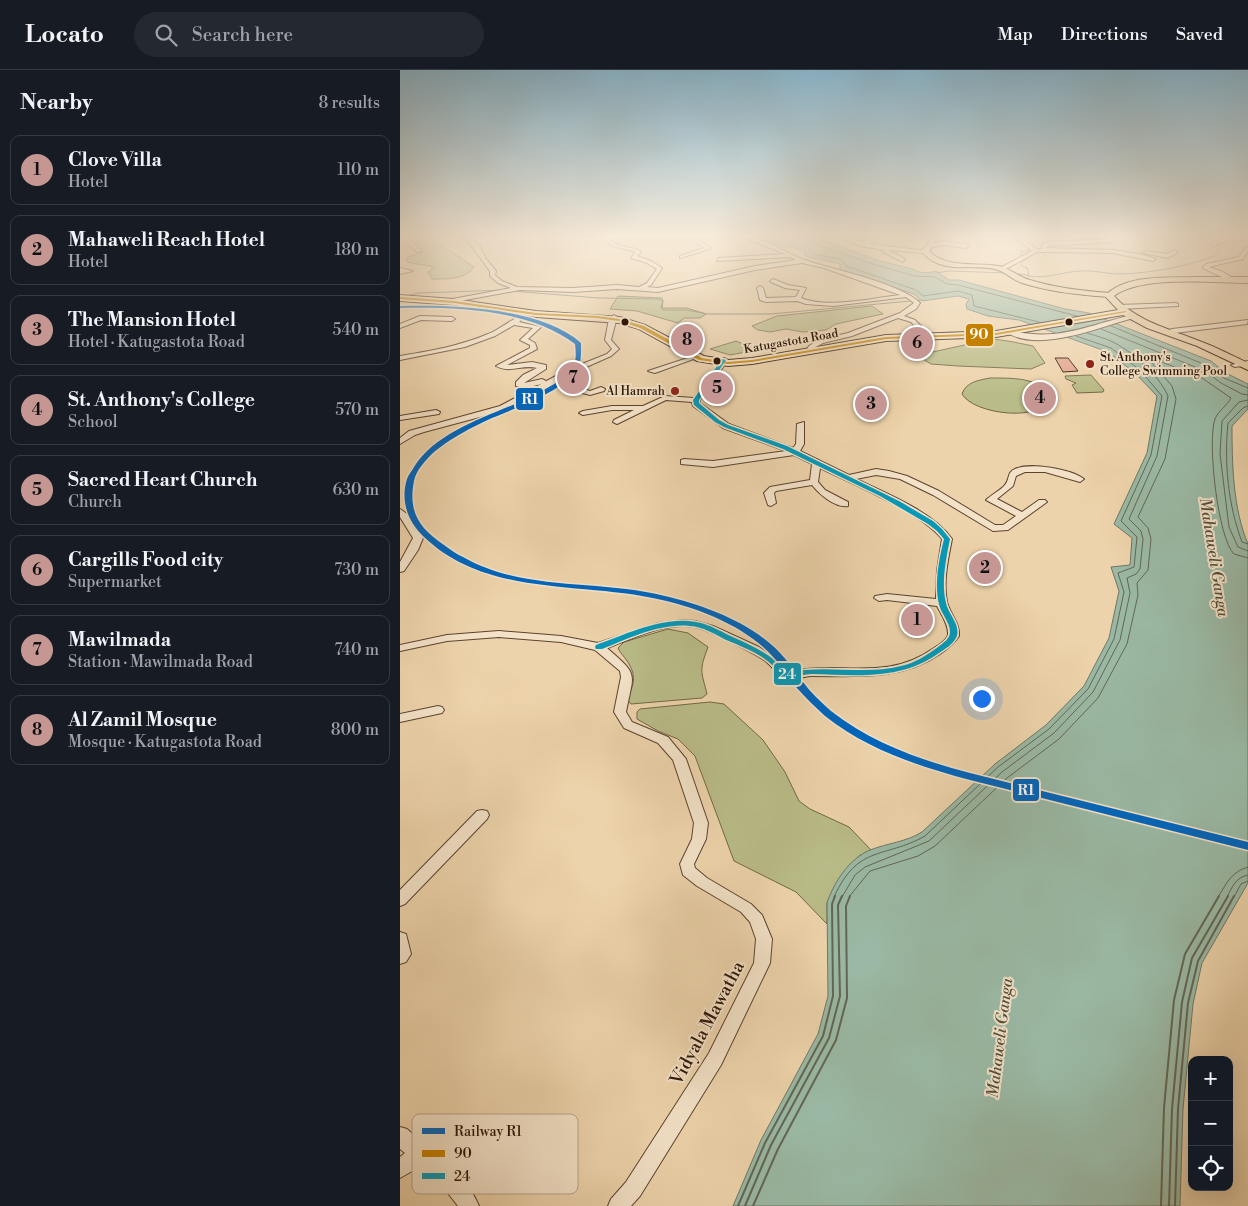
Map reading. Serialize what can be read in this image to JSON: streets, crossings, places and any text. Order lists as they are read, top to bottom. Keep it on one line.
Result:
{"streets":{"highway":["Katugastota Road"],"street":["Vidyala Mawatha"]},"water":["Mahaweli Ganga"],"places":["St. Anthony's College Swimming Pool","Al Hamrah"],"lines":["transit line 90","rail line R1","transit line 24"],"legend":["Railway R1","90","24"],"page":{"header":"Locato","search":"Search here","nav":["Map","Directions","Saved"],"heading":["Nearby","8 results"],"list":[{"mark":"1","name":"Clove Villa","note":"Hotel","value":"110 m"},{"mark":"2","name":"Mahaweli Reach Hotel","note":"Hotel","value":"180 m"},{"mark":"3","name":"The Mansion Hotel","note":"Hotel · Katugastota Road","value":"540 m"},{"mark":"4","name":"St. Anthony's College","note":"School","value":"570 m"},{"mark":"5","name":"Sacred Heart Church","note":"Church","value":"630 m"},{"mark":"6","name":"Cargills Food city","note":"Supermarket","value":"730 m"},{"mark":"7","name":"Mawilmada","note":"Station · Mawilmada Road","value":"740 m"},{"mark":"8","name":"Al Zamil Mosque","note":"Mosque · Katugastota Road","value":"800 m"}],"pins":["8","6","7","5","4","3","2","1"],"map_buttons":["+","−"]}}
